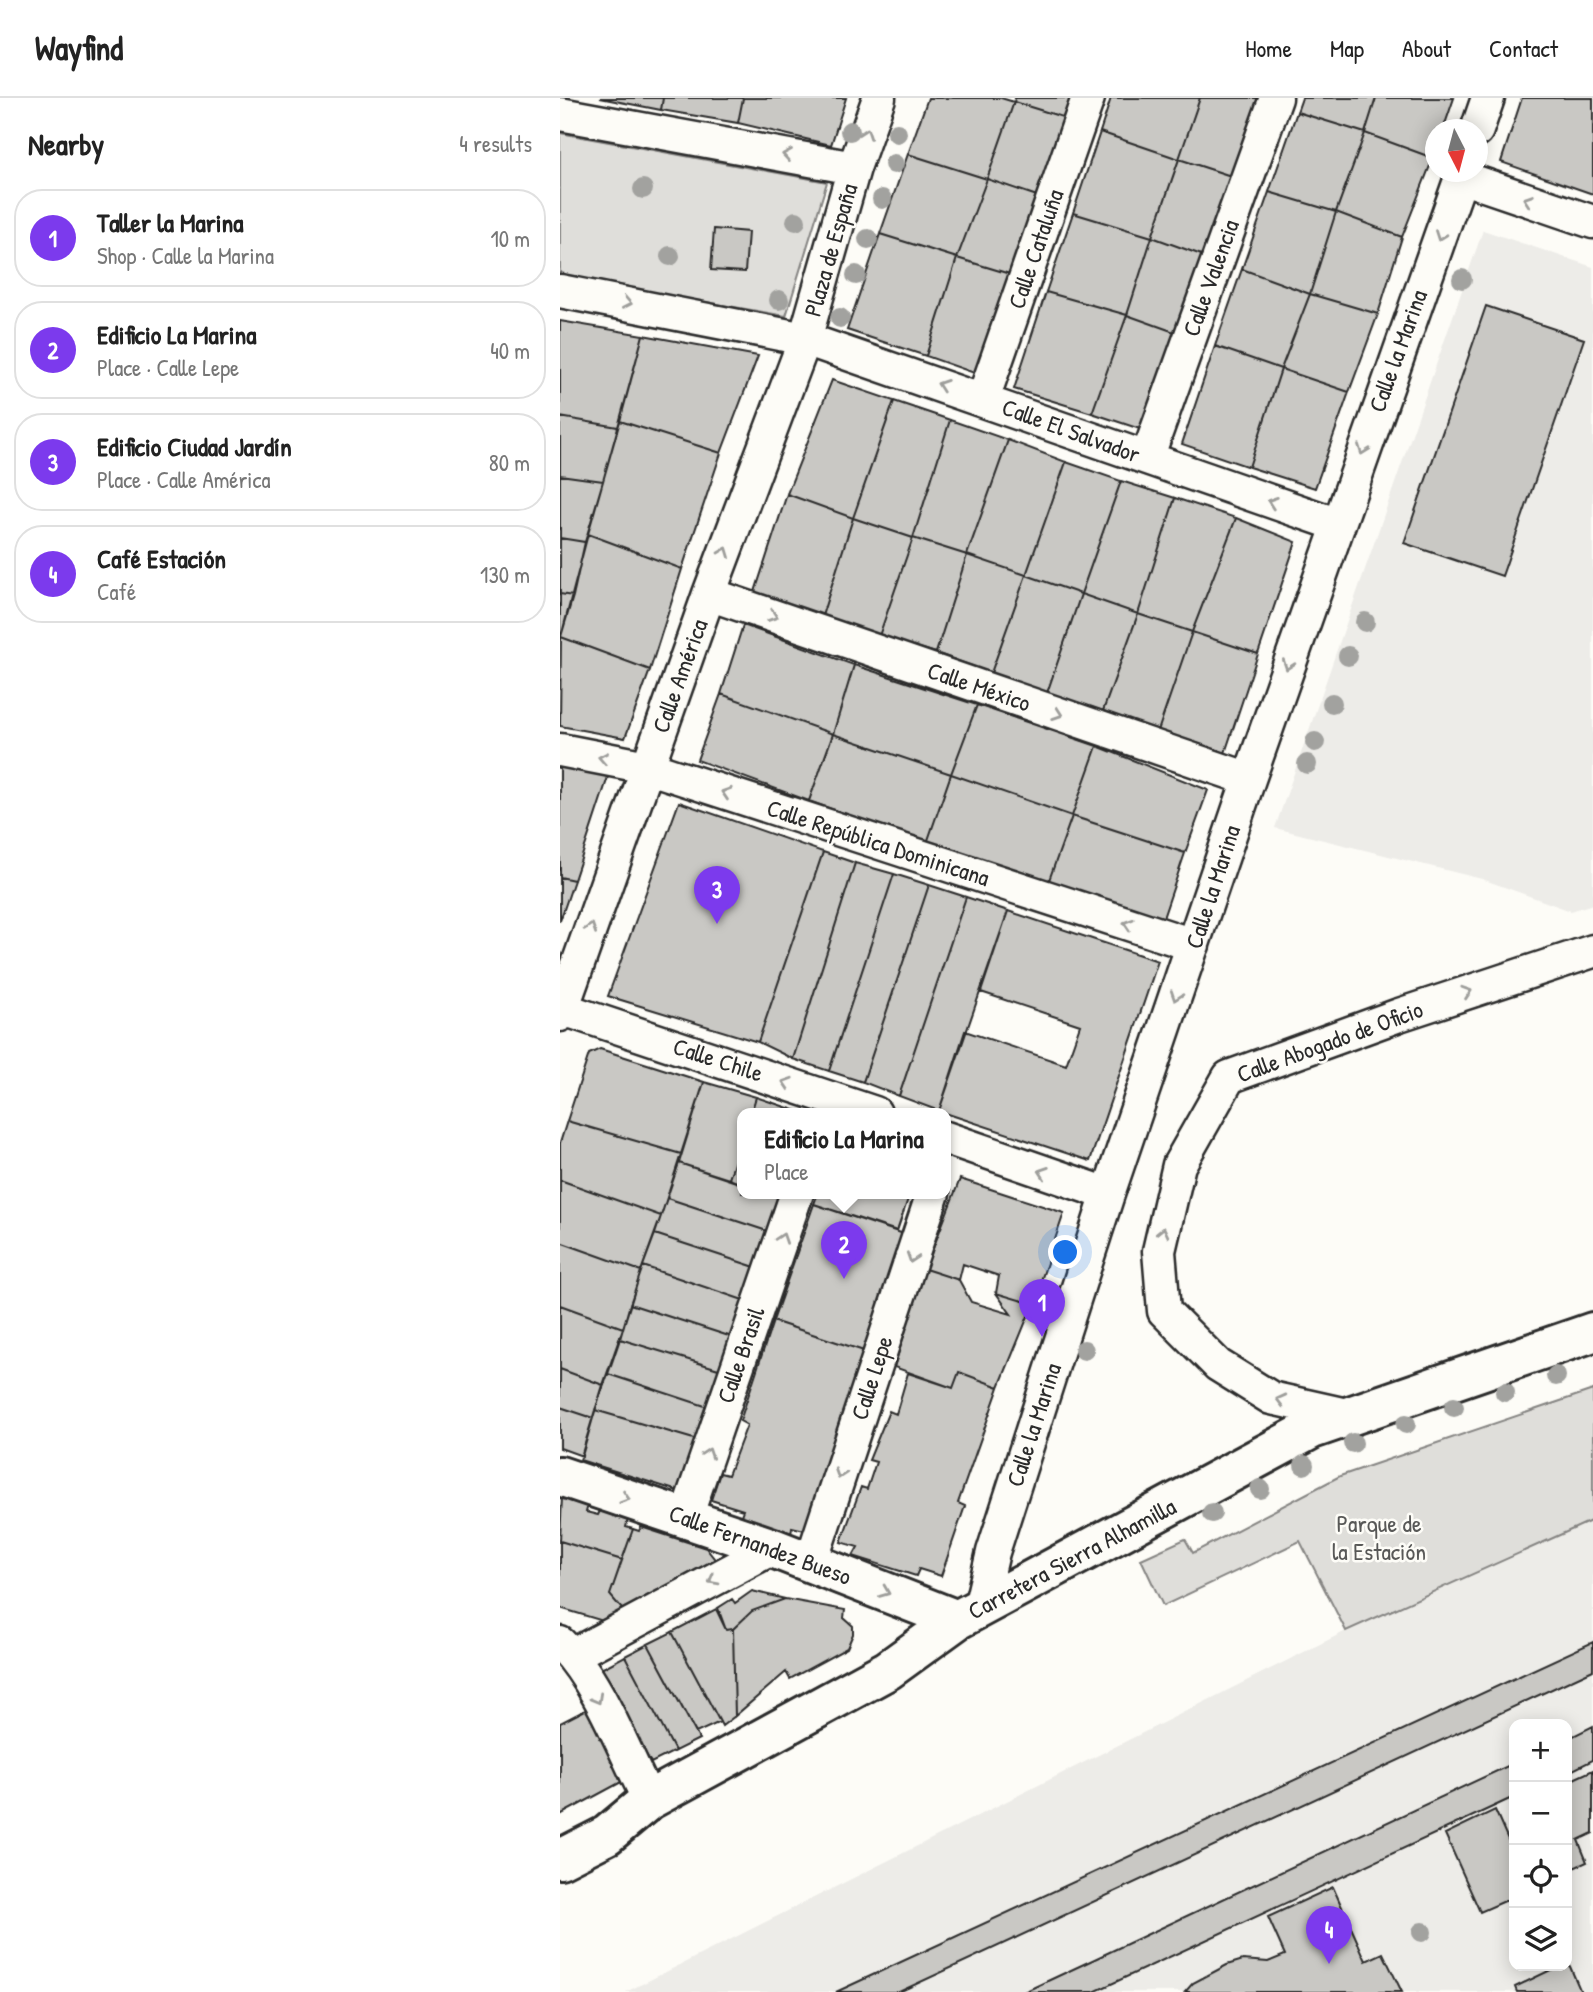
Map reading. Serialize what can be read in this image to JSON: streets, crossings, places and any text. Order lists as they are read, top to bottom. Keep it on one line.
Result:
{"streets":{"main road":["Calle Fernandez Bueso","Carretera Sierra Alhamilla"],"street":["Calle Cataluña","Plaza de España","Calle Valencia","Calle la Marina","Calle El Salvador","Calle América","Calle México","Calle República Dominicana","Calle Abogado de Oficio","Calle Chile","Calle Brasil","Calle Lepe"]},"crossings":[["Calle Cataluña","Calle El Salvador"],["Plaza de España","Calle El Salvador"],["Plaza de España","Calle América"],["Calle Valencia","Calle El Salvador"],["Calle la Marina","Calle El Salvador"],["Calle la Marina","Calle México"],["Calle la Marina","Calle República Dominicana"],["Calle la Marina","Calle Fernandez Bueso"],["Calle la Marina","Carretera Sierra Alhamilla"],["Calle El Salvador","Calle América"],["Calle América","Calle México"],["Calle América","Calle República Dominicana"],["Calle América","Calle Chile"],["Calle Abogado de Oficio","Carretera Sierra Alhamilla"],["Calle Brasil","Calle Fernandez Bueso"],["Calle Lepe","Calle Fernandez Bueso"],["Calle Fernandez Bueso","Carretera Sierra Alhamilla"]],"one_way":["Calle la Marina","Calle El Salvador","Calle América","Calle México","Calle República Dominicana","Calle Chile","Calle Brasil","Calle Lepe","Calle Fernandez Bueso"],"parks":["Parque de la Estación"],"north":"bottom","page":{"header":"Wayfind","nav":["Home","Map","About","Contact"],"heading":["Nearby","4 results"],"list":[{"mark":"1","name":"Taller la Marina","note":"Shop · Calle la Marina","value":"10 m"},{"mark":"2","name":"Edificio La Marina","note":"Place · Calle Lepe","value":"40 m"},{"mark":"3","name":"Edificio Ciudad Jardín","note":"Place · Calle América","value":"80 m"},{"mark":"4","name":"Café Estación","note":"Café","value":"130 m"}],"pins":["3","2","1","4"],"popup":["Edificio La Marina","Place"],"map_buttons":["+","−"]}}
